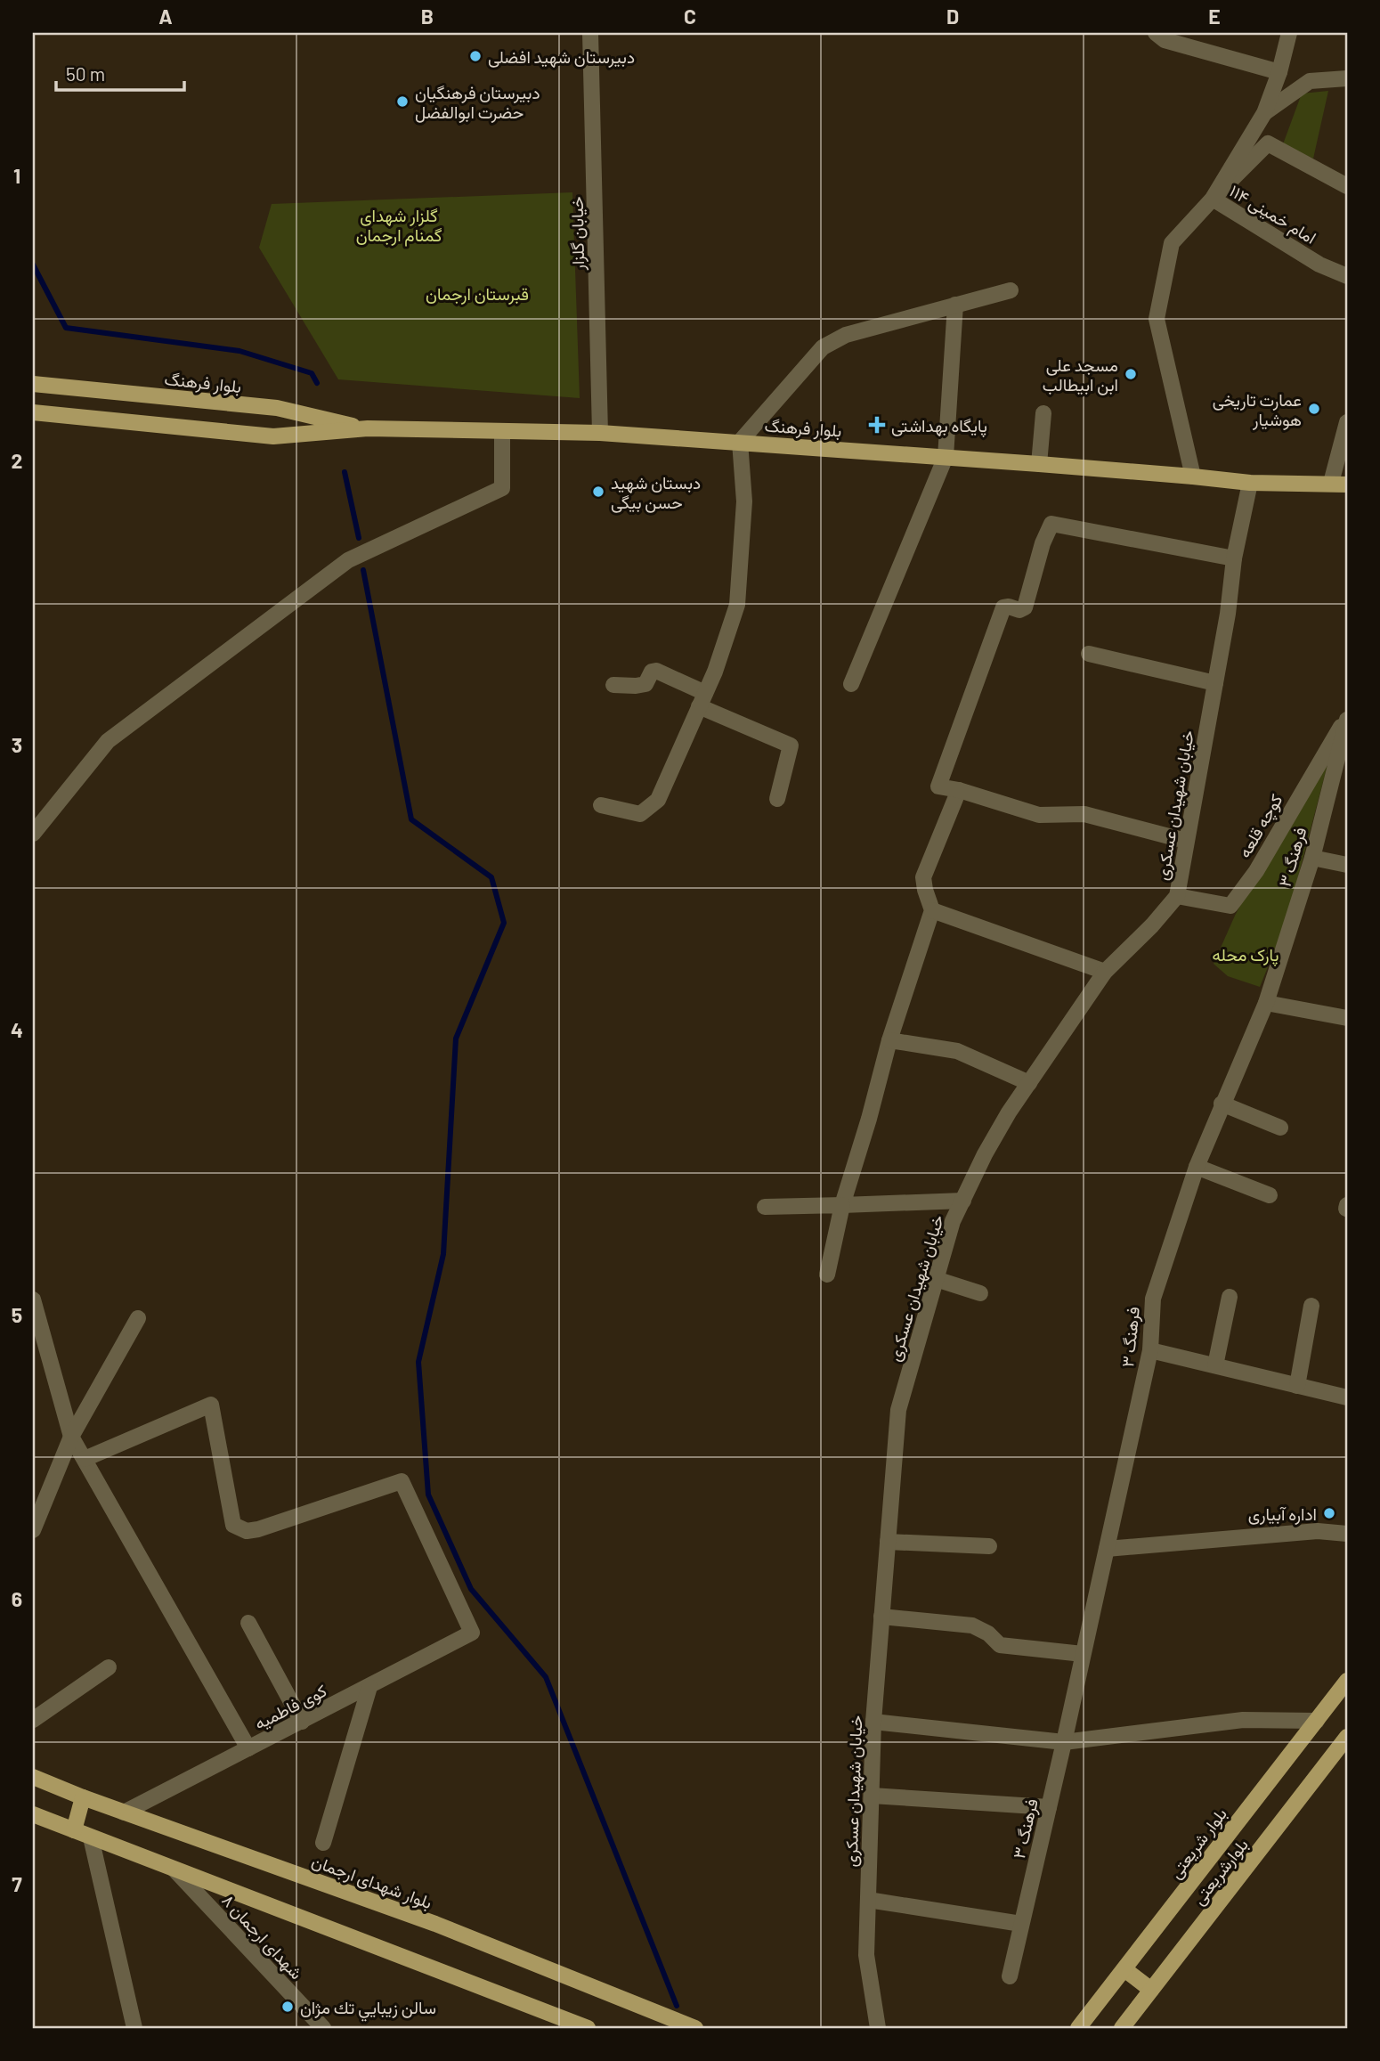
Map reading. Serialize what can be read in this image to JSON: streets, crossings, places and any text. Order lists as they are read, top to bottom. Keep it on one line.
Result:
{"streets":{"main road":["بلوار فرهنگ","بلوار شریعتی","بلوارشریعتی","بلوار شهدای ارجمان"],"street":["امام خمینی ۱۱۴","خیابان گلزار","خیابان شهیدان عسکری","کوچه قلعه","فرهنگ ۳","کوی فاطمیه","شهدای ارجمان ۸"]},"crossings":[["خیابان گلزار","بلوار فرهنگ"],["بلوار فرهنگ","خیابان شهیدان عسکری"],["خیابان شهیدان عسکری","کوچه قلعه"],["کوچه قلعه","فرهنگ ۳"],["کوی فاطمیه","بلوار شهدای ارجمان"]],"parks":["گلزار شهدای گمنام ارجمان","قبرستان ارجمان","پارک محله"],"places":{"other":["دبیرستان شهید افضلی","دبیرستان فرهنگیان حضرت ابوالفضل","مسجد علی ابن ابیطالب","عمارت تاریخی هوشیار","دبستان شهید حسن بیگی","اداره آبیاری","سالن زيبايي تك مژان"],"health":["پایگاه بهداشتی"]},"scale_bar":"50 m","grid":{"columns":["A","B","C","D","E"],"rows":["1","2","3","4","5","6","7"]}}
